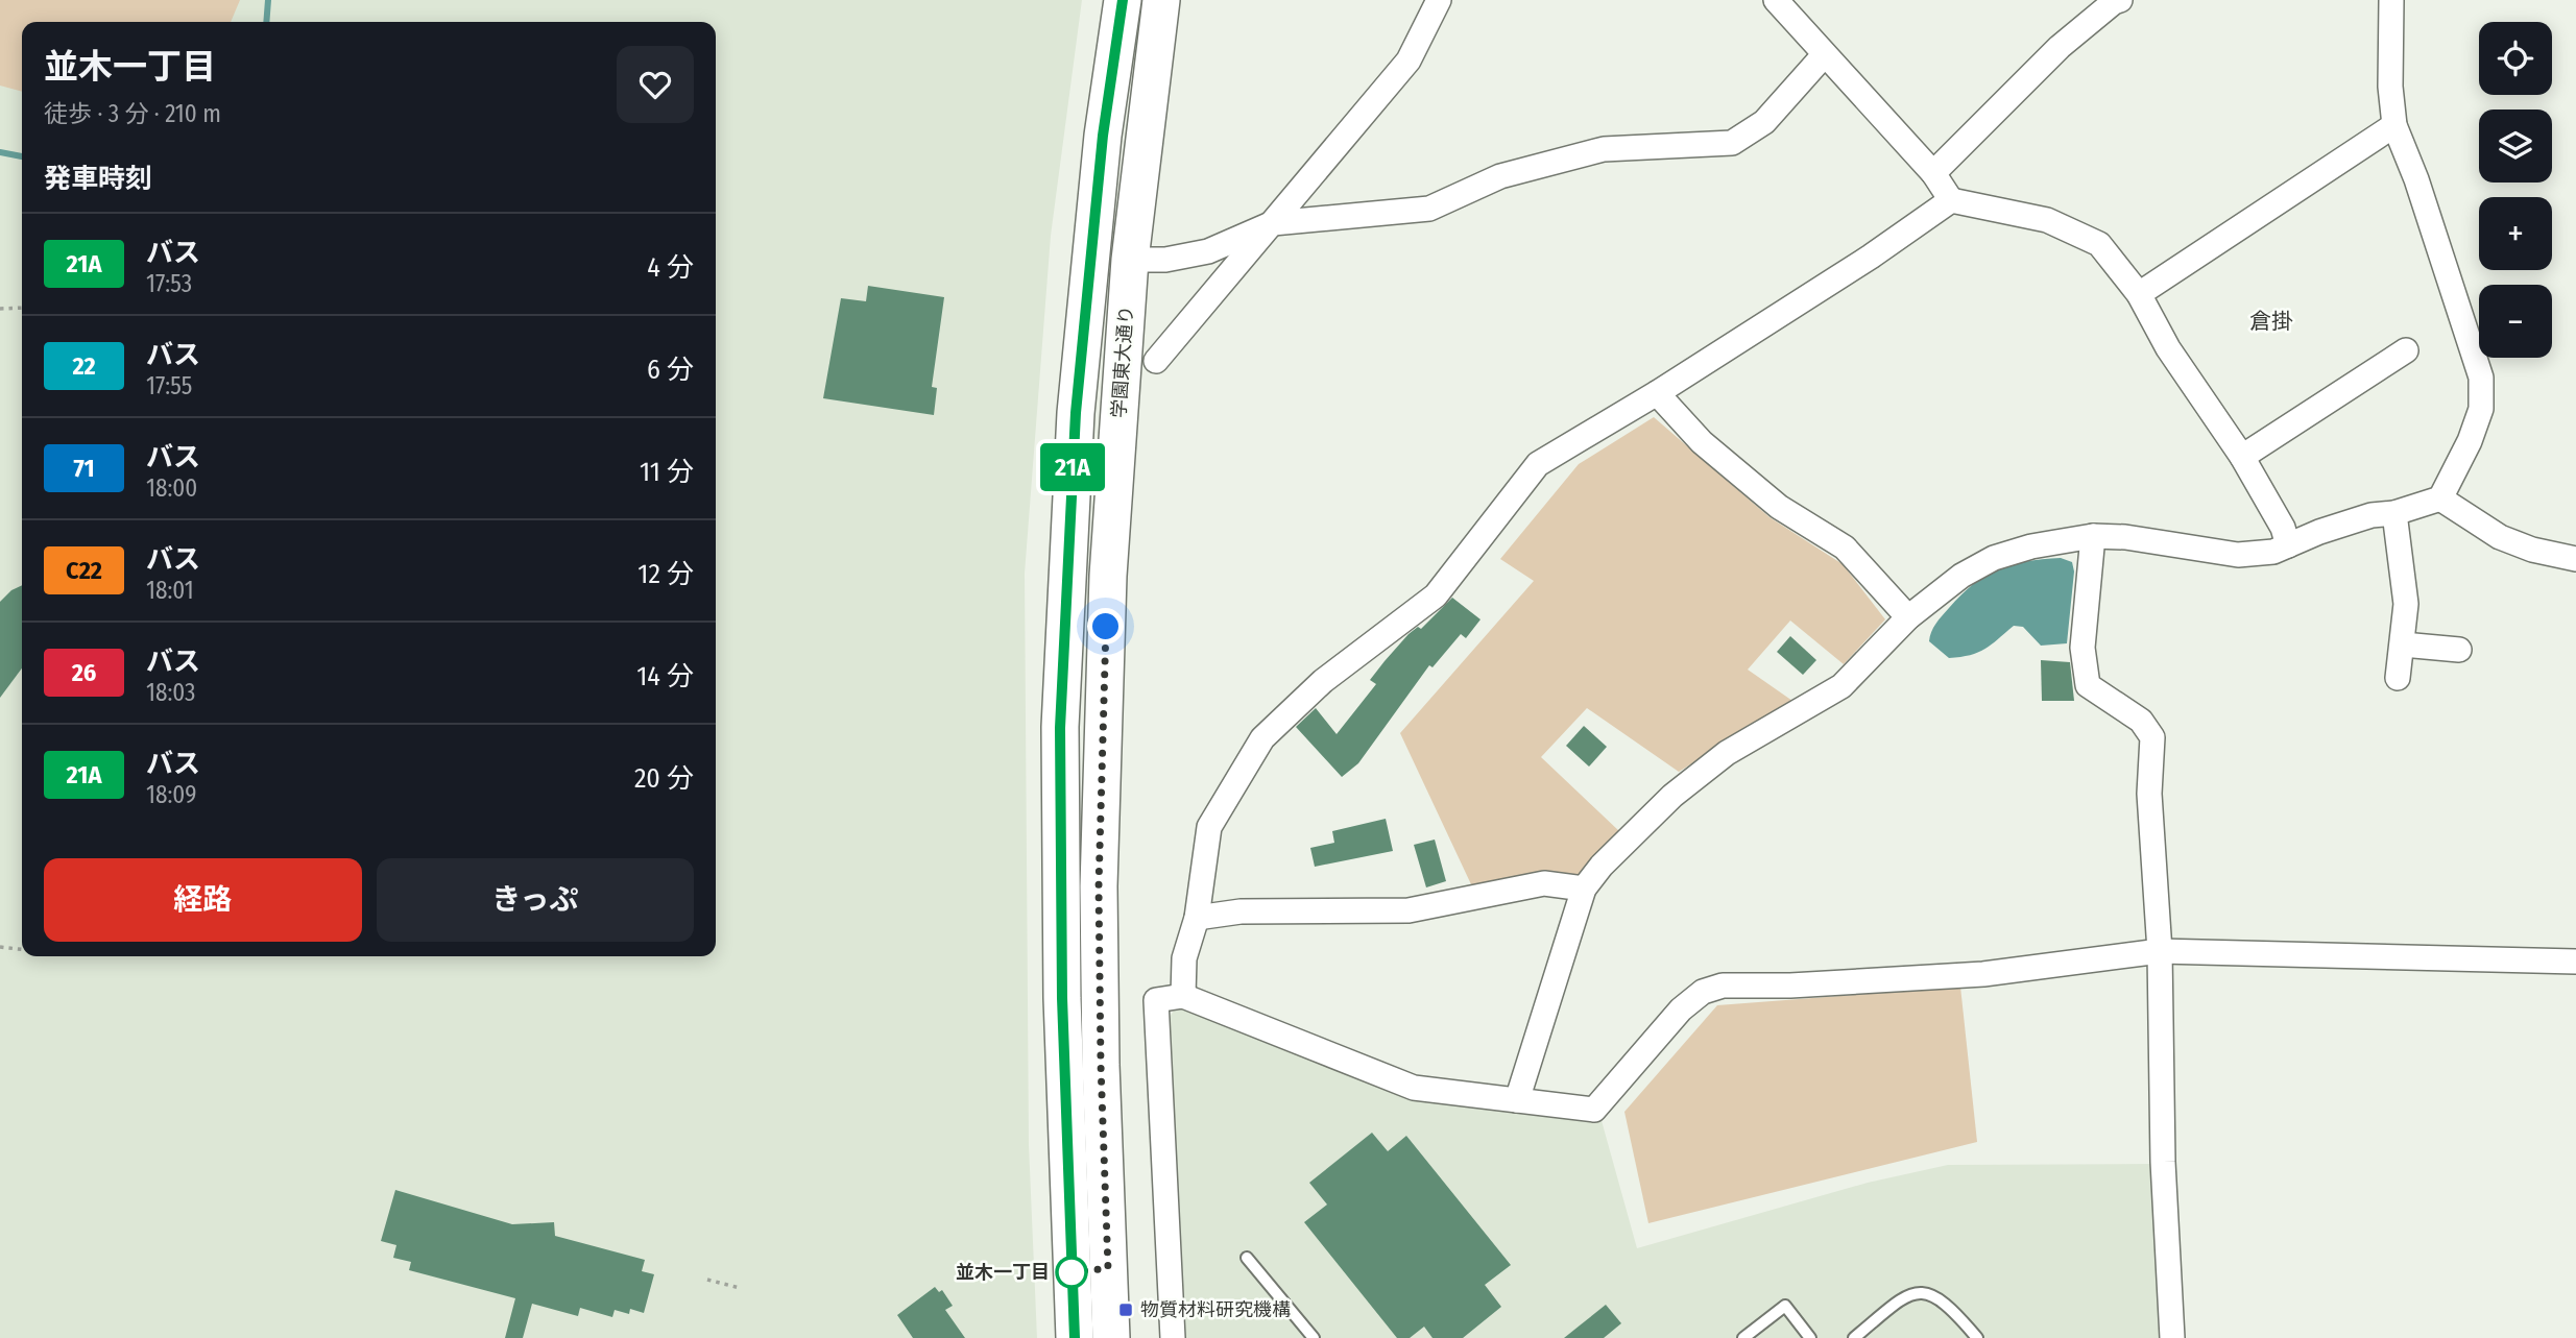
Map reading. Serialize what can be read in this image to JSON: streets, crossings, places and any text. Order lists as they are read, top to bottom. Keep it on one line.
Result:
{"streets":{"main road":["学園東大通り"]},"districts":["倉掛"],"places":{"other":["並木一丁目"],"transit":["物質材料研究機構"]},"lines":["bus line 21A"],"page":{"on_map":"21A","map_buttons":["+","−"],"heading":[["並木一丁目","徒歩 · 3 分 · 210 m"],"発車時刻"],"list":[{"mark":"21A","name":"バス","note":"17:53","value":"4 分"},{"mark":"22","name":"バス","note":"17:55","value":"6 分"},{"mark":"71","name":"バス","note":"18:00","value":"11 分"},{"mark":"C22","name":"バス","note":"18:01","value":"12 分"},{"mark":"26","name":"バス","note":"18:03","value":"14 分"},{"mark":"21A","name":"バス","note":"18:09","value":"20 分"}],"buttons":["経路","きっぷ"]}}
